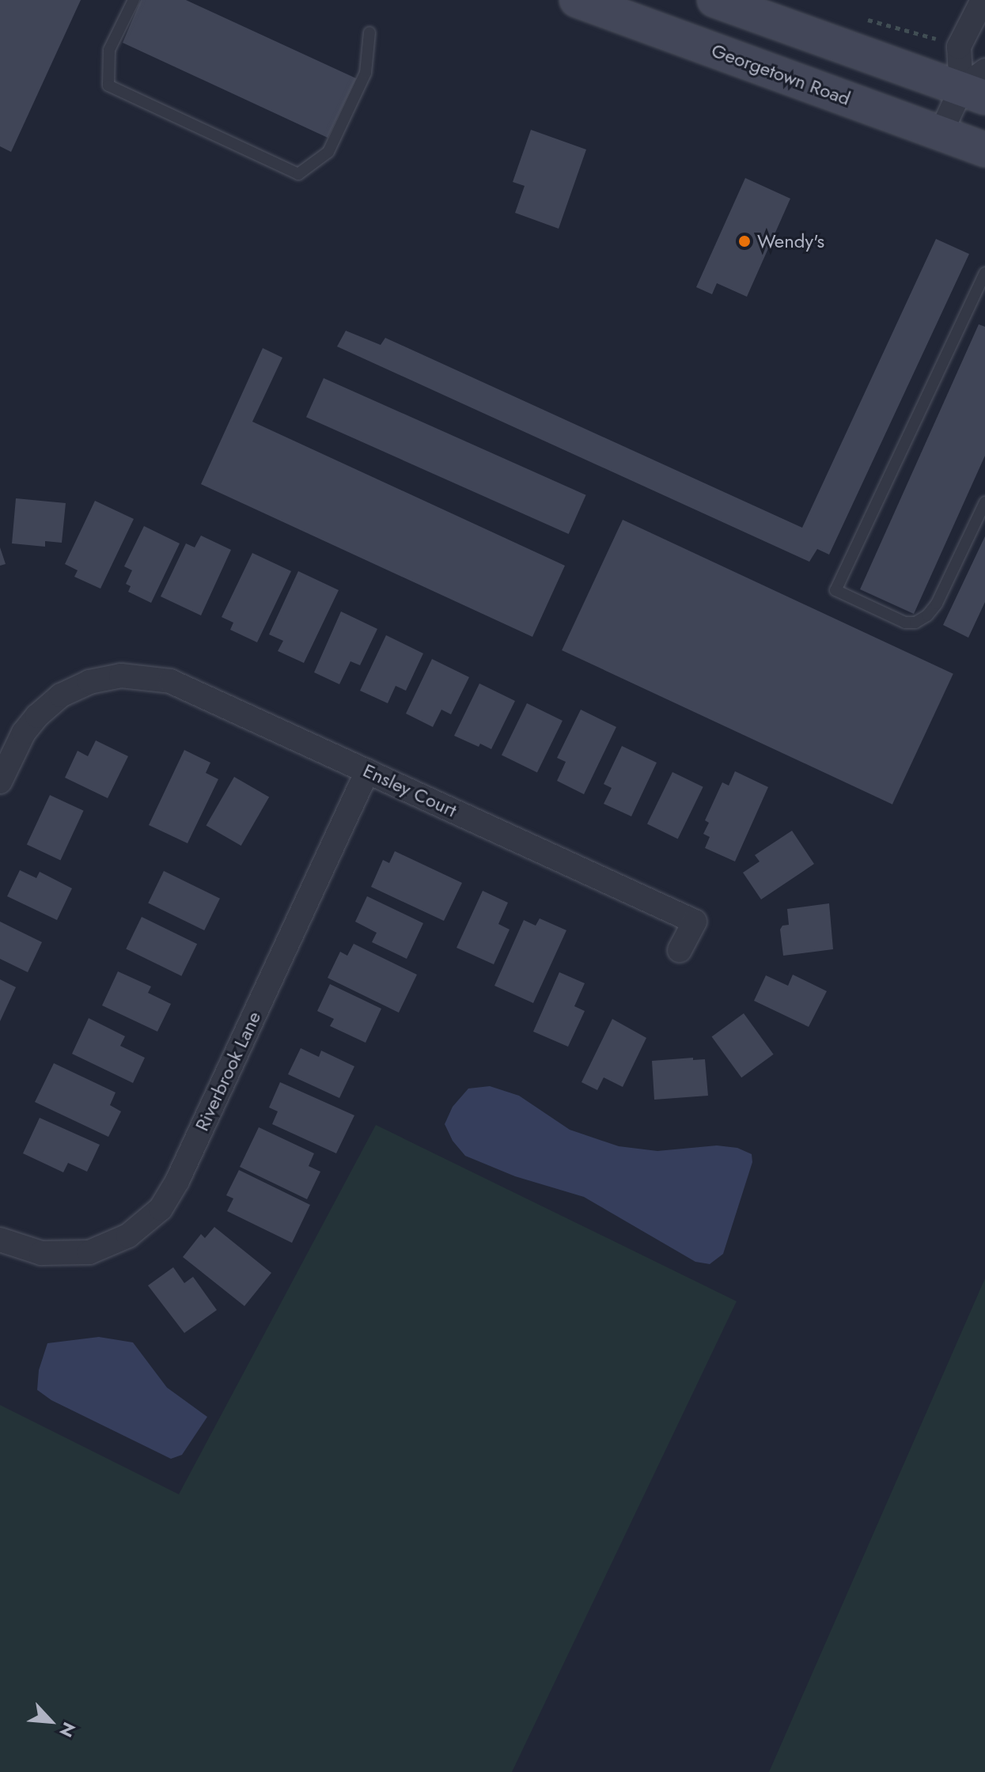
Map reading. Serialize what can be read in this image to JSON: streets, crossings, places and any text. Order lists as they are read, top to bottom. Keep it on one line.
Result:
{"streets":{"main road":["Georgetown Road"],"street":["Ensley Court","Riverbrook Lane"]},"crossings":[["Ensley Court","Riverbrook Lane"]],"places":["Wendy's"],"north":"bottom right"}
